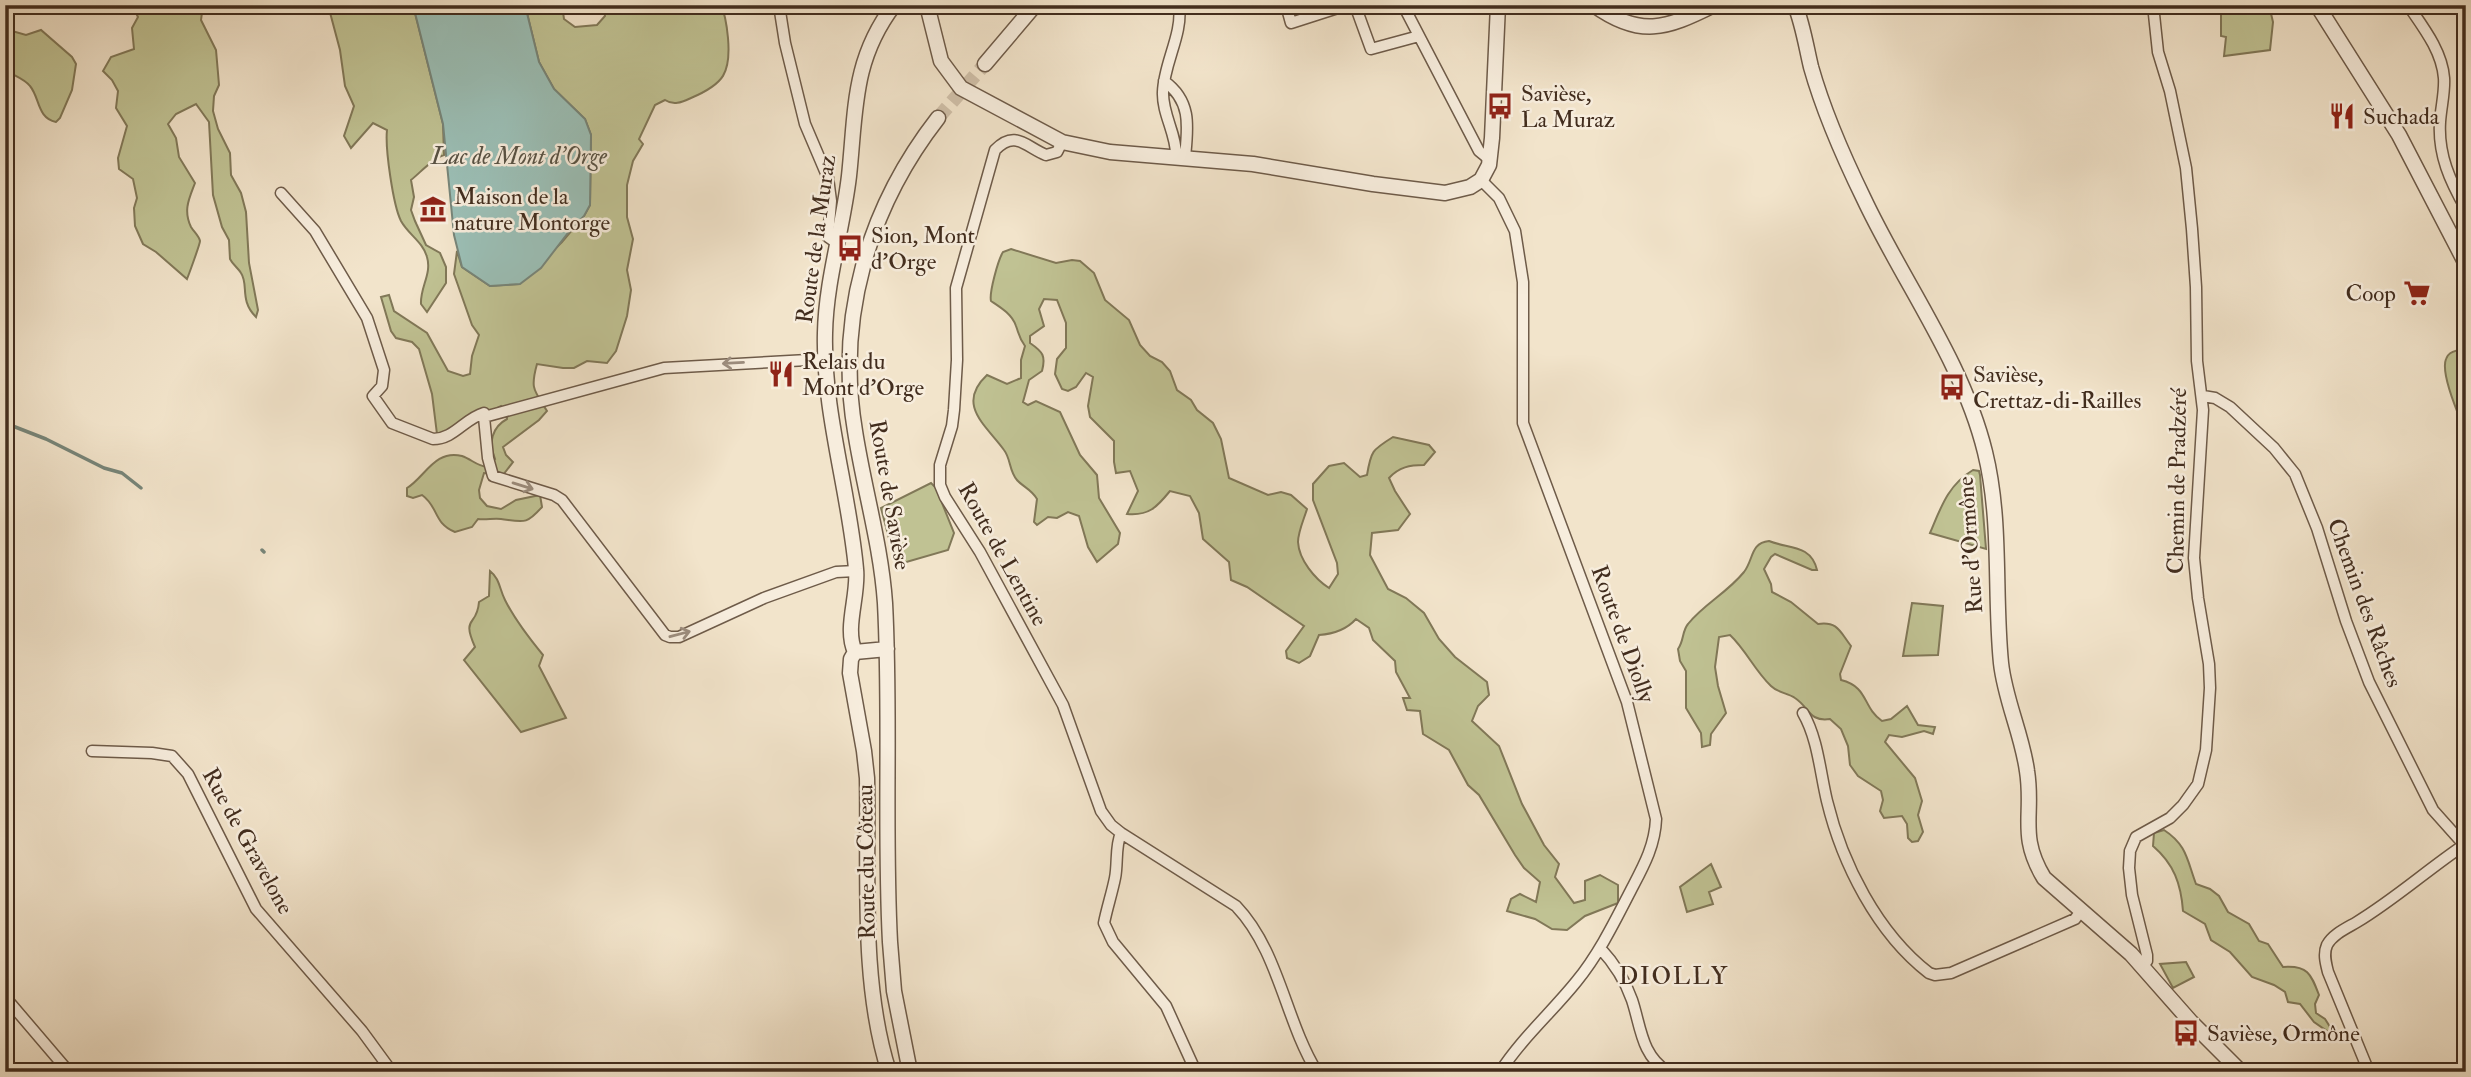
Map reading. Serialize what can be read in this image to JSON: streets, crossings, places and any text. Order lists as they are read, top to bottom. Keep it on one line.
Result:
{"streets":{"street":["Route de la Muraz","Chemin de Pradzéré","Route de Savièse","Rue d'Ormône","Route de Lentine","Chemin des Râches","Route de Diolly","Rue de Gravelone","Route du Côteau"]},"crossings":[["Chemin de Pradzéré","Rue d'Ormône"],["Chemin de Pradzéré","Chemin des Râches"],["Route de Savièse","Route du Côteau"]],"districts":["DIOLLY"],"water":["Lac de Mont d'Orge"],"places":{"bus stop":["Savièse, La Muraz","Sion, Mont d'Orge","Savièse, Crettaz-di-Railles","Savièse, Ormône"],"restaurant":["Suchada","Relais du Mont d'Orge"],"museum":["Maison de la nature Montorge"],"supermarket":["Coop"]}}
